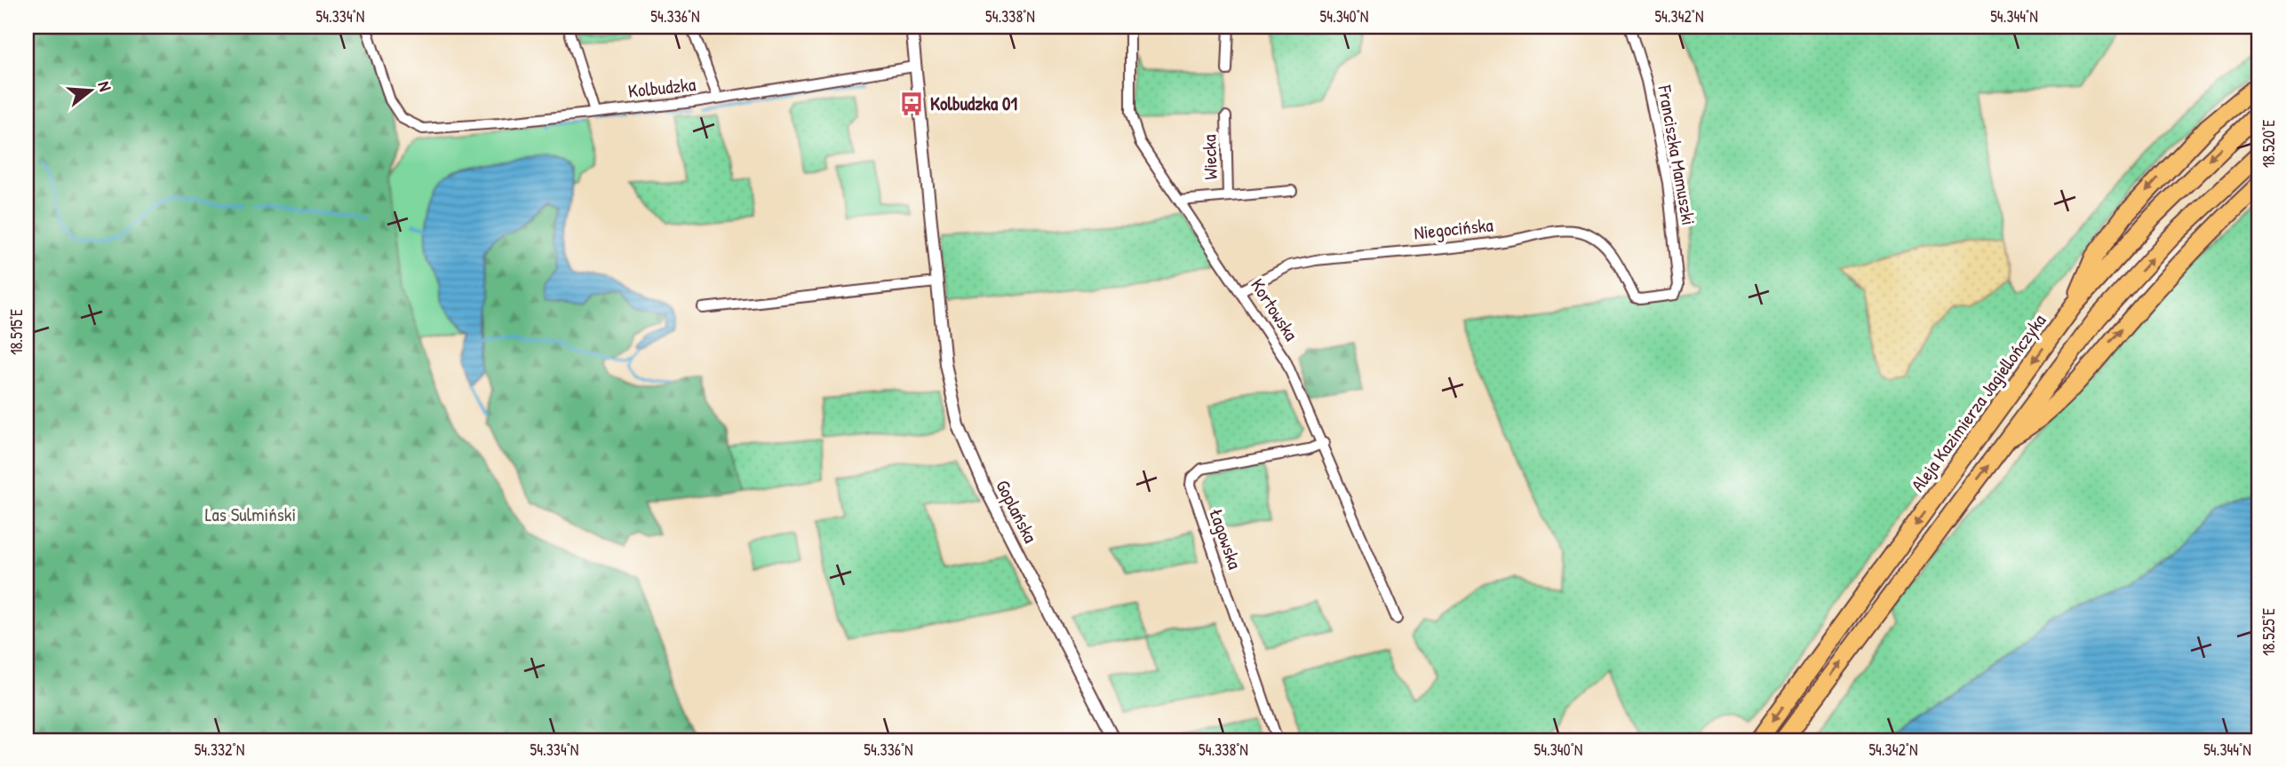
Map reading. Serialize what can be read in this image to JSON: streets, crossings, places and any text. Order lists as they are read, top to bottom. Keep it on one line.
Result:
{"streets":{"highway":["Aleja Kazimierza Jagiellończyka"],"street":["Kolbudzka","Franciszka Mamuszki","Wiecka","Niegocińska","Kortowska","Goplańska","Łagowska"]},"crossings":[["Kolbudzka","Goplańska"],["Franciszka Mamuszki","Niegocińska"],["Wiecka","Kortowska"],["Niegocińska","Kortowska"],["Kortowska","Łagowska"]],"parks":["Las Sulmiński"],"places":{"bus stop":["Kolbudzka 01"]},"north":"right","coordinates":["54.334°N","54.336°N","54.338°N","54.340°N","54.342°N","54.344°N","18.520°E","18.515°E","18.525°E","54.332°N"]}
